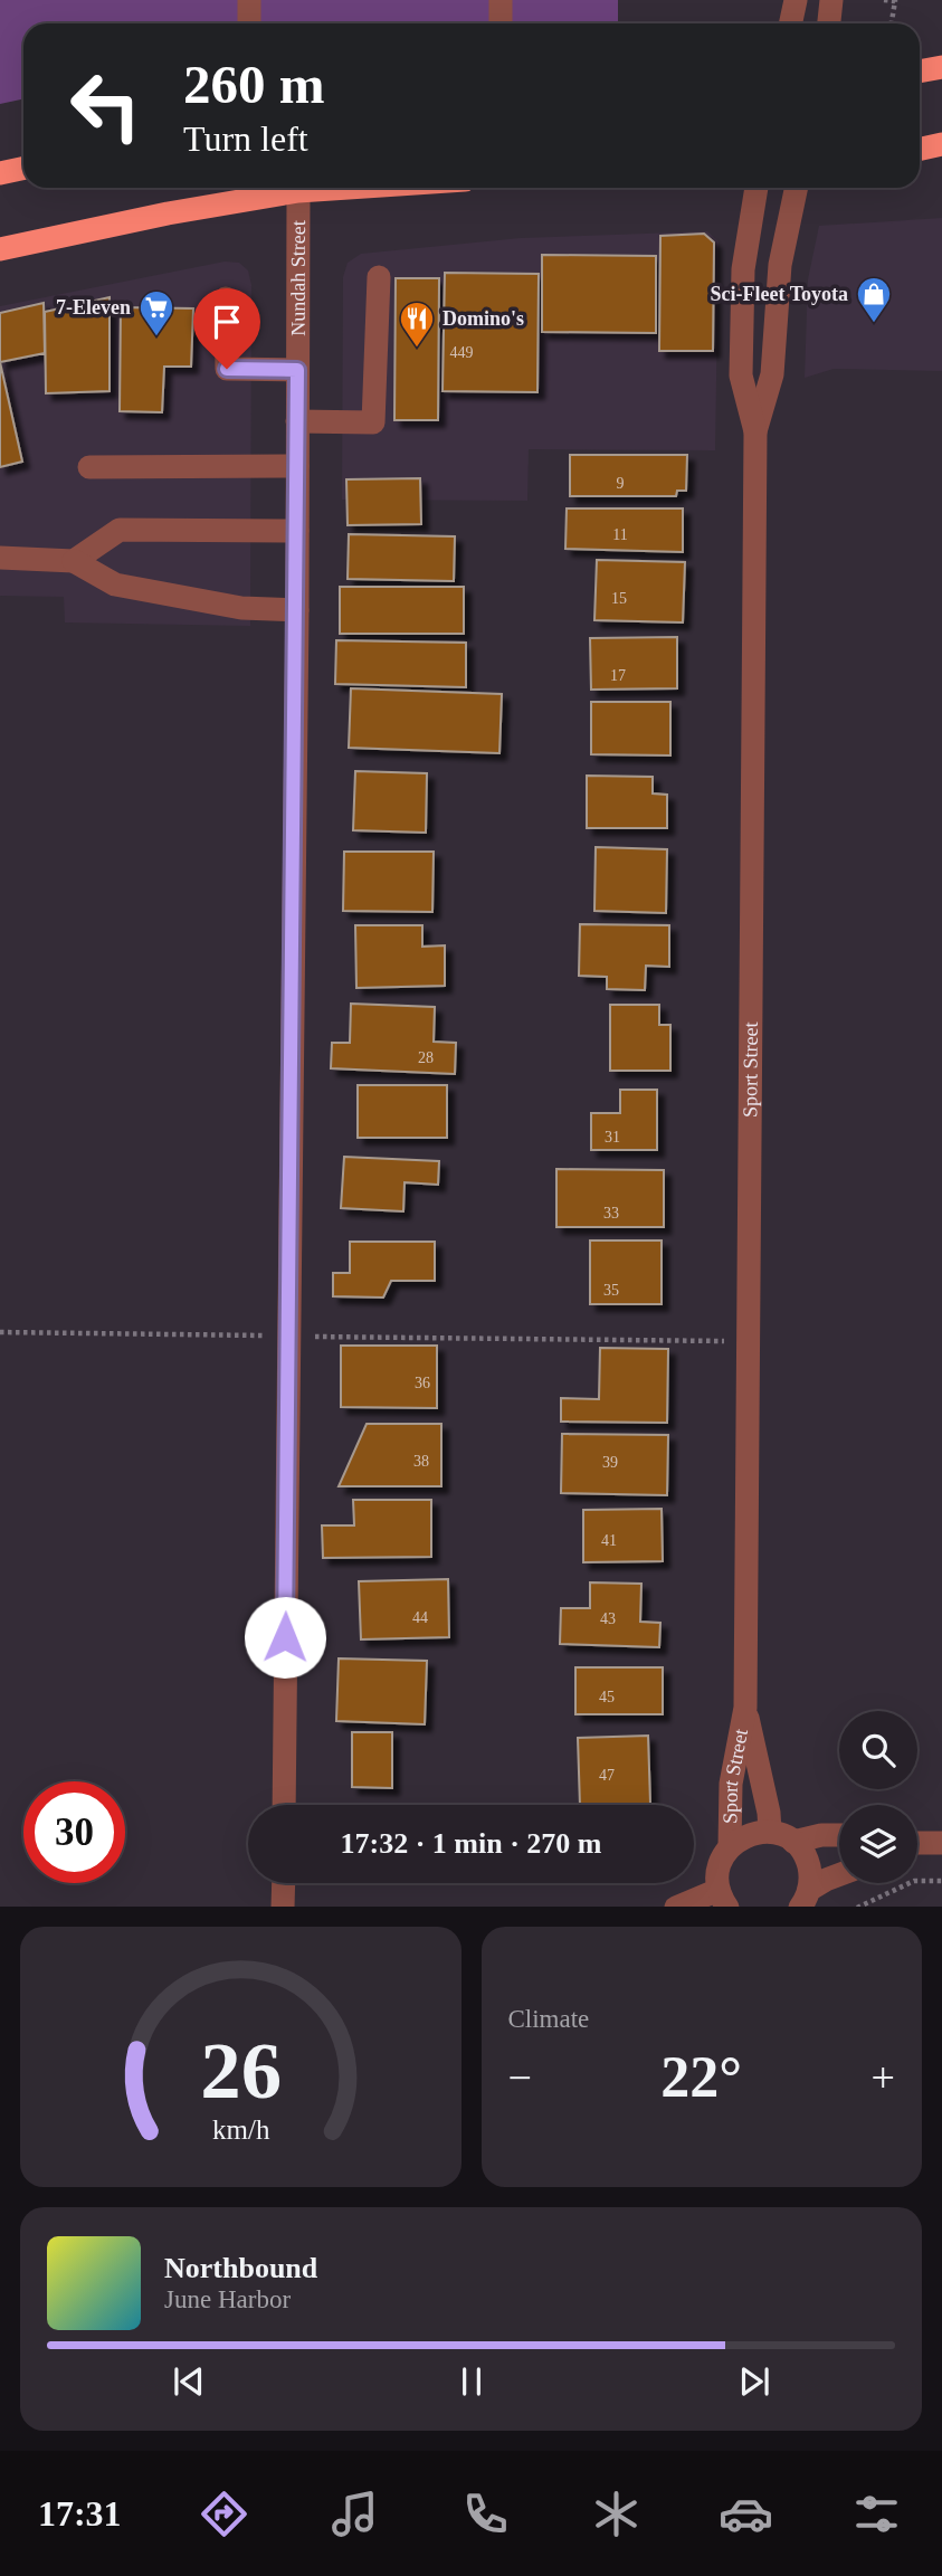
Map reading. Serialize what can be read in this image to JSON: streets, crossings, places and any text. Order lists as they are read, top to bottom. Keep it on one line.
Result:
{"streets":{"street":["Nundah Street","Sport Street"]},"places":{"shop":["Sci-Fleet Toyota"],"supermarket":["7-Eleven"],"restaurant":["Domino's"]},"house_numbers":["449","9","11","15","17","28","31","33","35","36","38","39","41","44","43","45","47"],"page":{"turn":["260 m","Turn left"],"limit":"30","trip":"17:32 · 1 min · 270 m","tile":"Climate","heat":["−","22°","+"],"song":["Northbound","June Harbor"],"tabs":"17:31","gauge":["26","km/h"]}}
